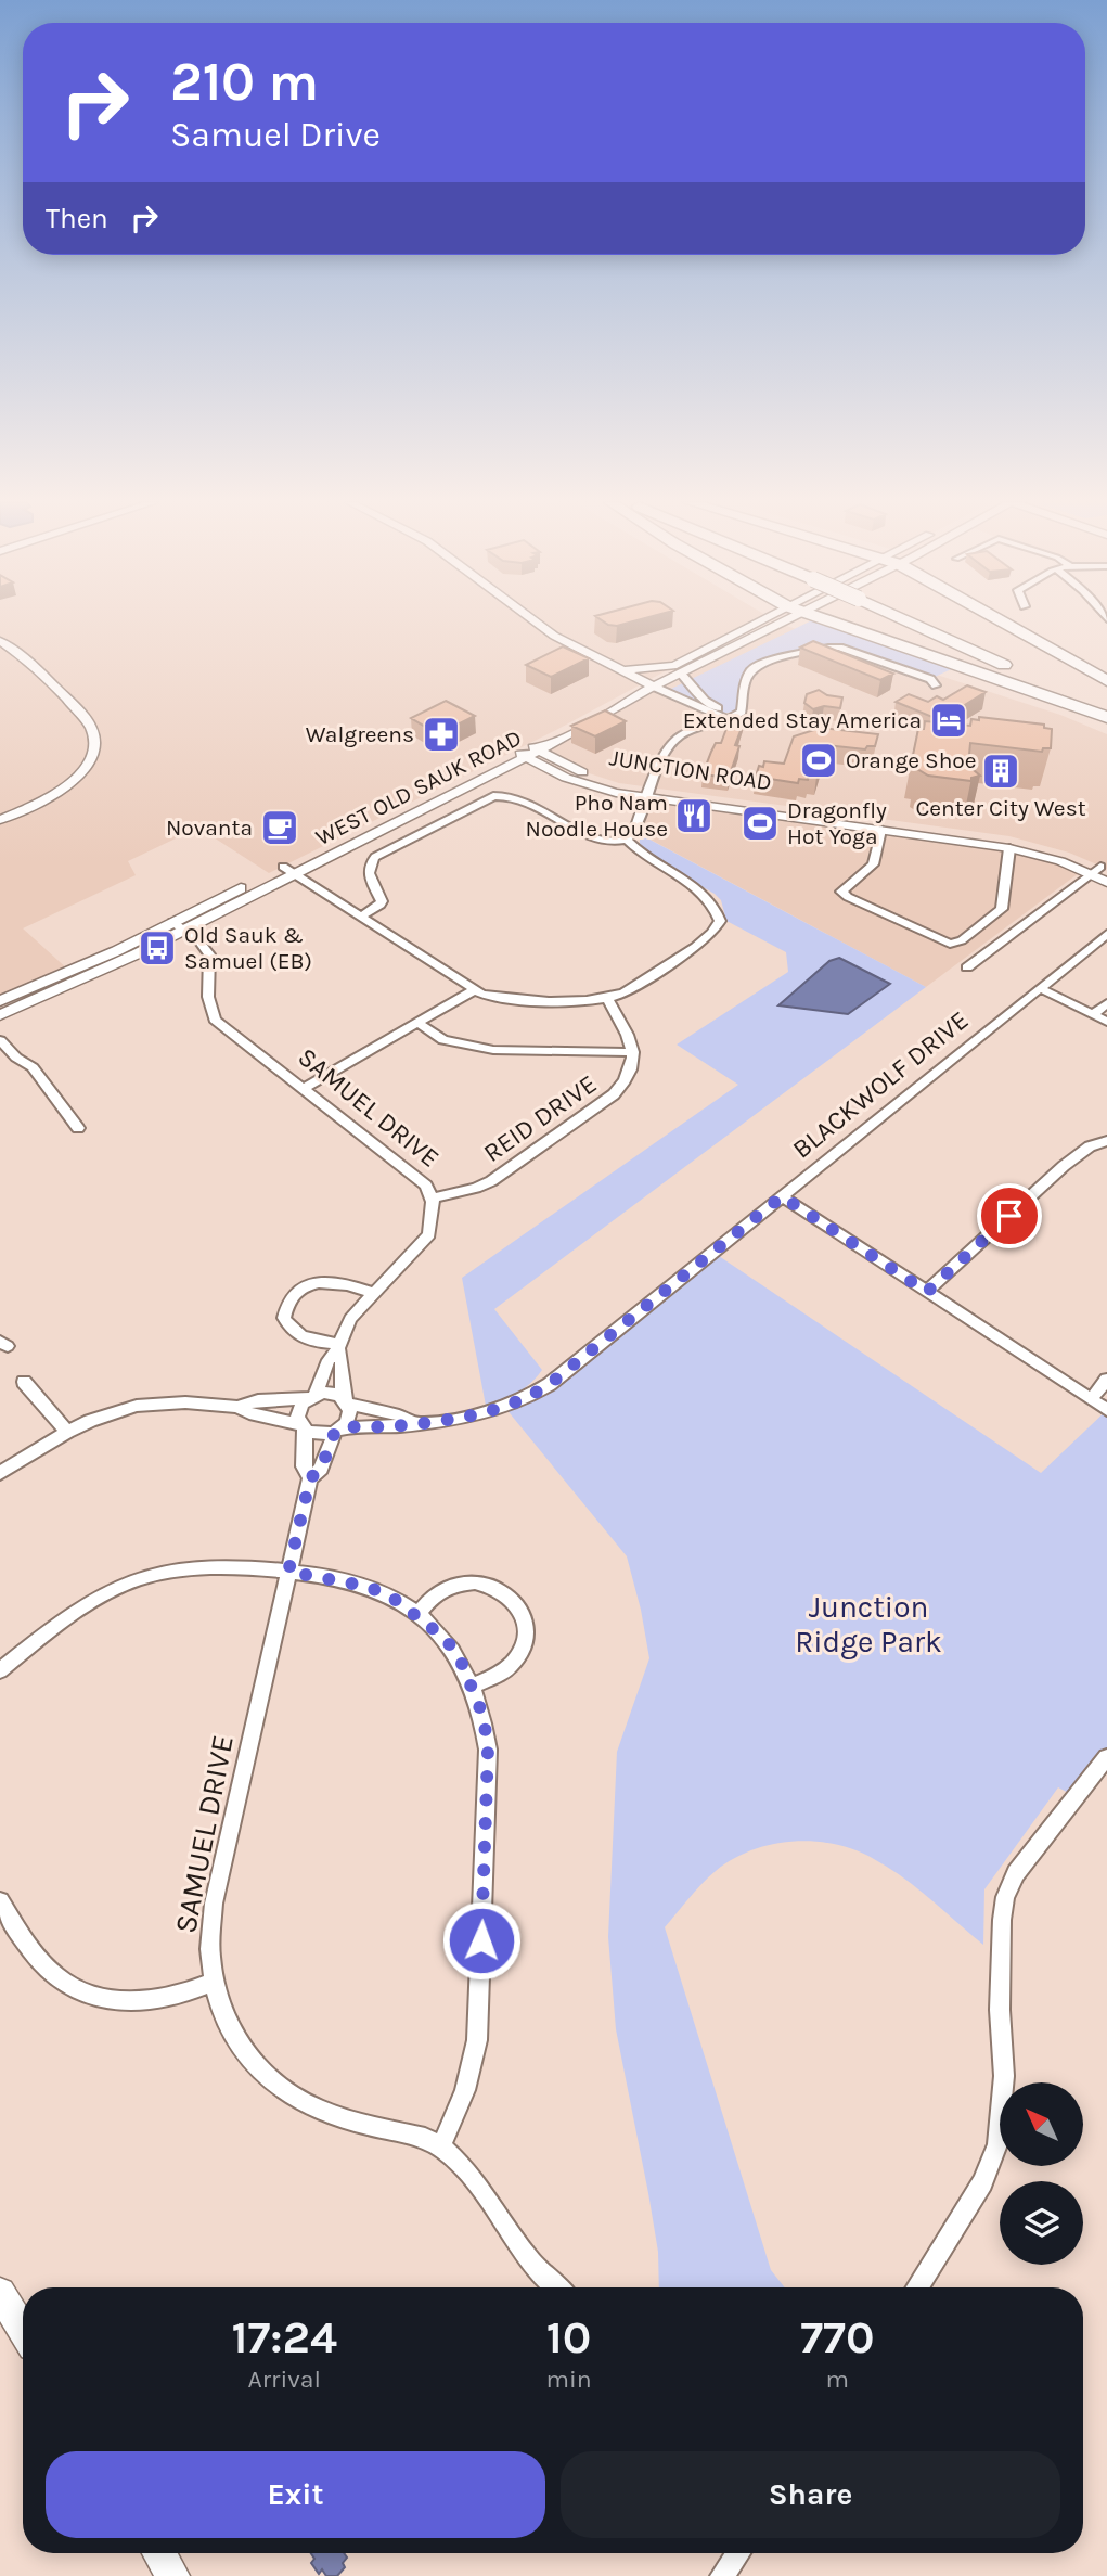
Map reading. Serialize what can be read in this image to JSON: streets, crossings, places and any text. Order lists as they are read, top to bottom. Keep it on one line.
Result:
{"streets":{"street":["JUNCTION ROAD","WEST OLD SAUK ROAD","BLACKWOLF DRIVE","SAMUEL DRIVE","REID DRIVE"]},"crossings":[["JUNCTION ROAD","WEST OLD SAUK ROAD"],["WEST OLD SAUK ROAD","SAMUEL DRIVE"],["BLACKWOLF DRIVE","SAMUEL DRIVE"],["SAMUEL DRIVE","REID DRIVE"]],"parks":["Junction Ridge Park"],"places":{"hotel":["Extended Stay America"],"pharmacy":["Walgreens"],"sports":["Orange Shoe","Dragonfly Hot Yoga"],"building":["Center City West"],"restaurant":["Pho Nam Noodle House"],"cafe":["Novanta"],"bus stop":["Old Sauk & Samuel (EB)"]},"north":"top left","page":{"turn":["210 m","Samuel Drive"],"then":"Then","eta":["17:24","Arrival","10","min","770","m"],"buttons":["Exit","Share"]}}
